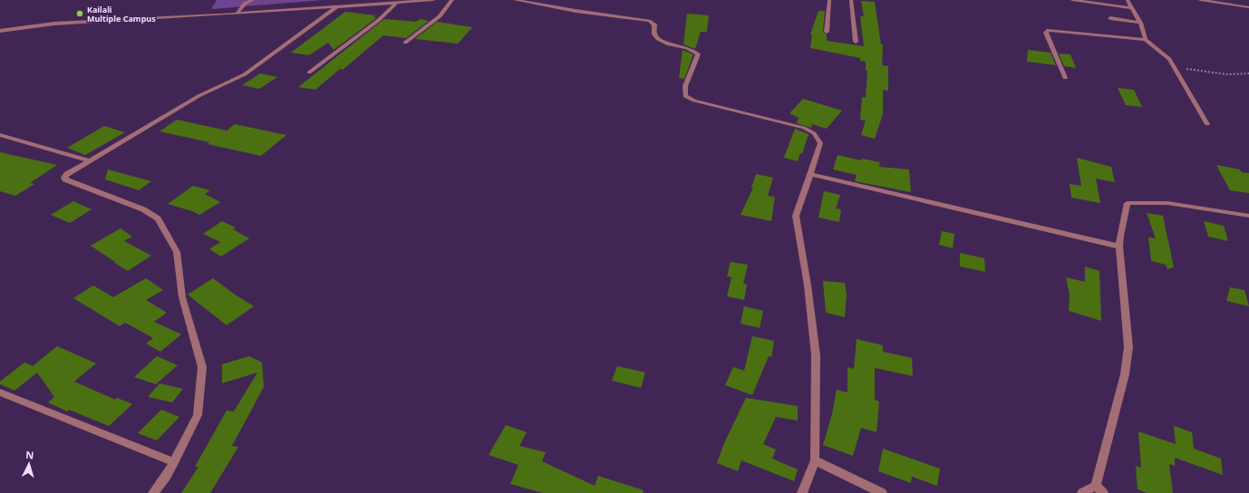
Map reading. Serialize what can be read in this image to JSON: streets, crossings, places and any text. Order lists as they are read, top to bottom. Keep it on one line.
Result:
{"places":["Kailali Multiple Campus"],"north":"top"}
